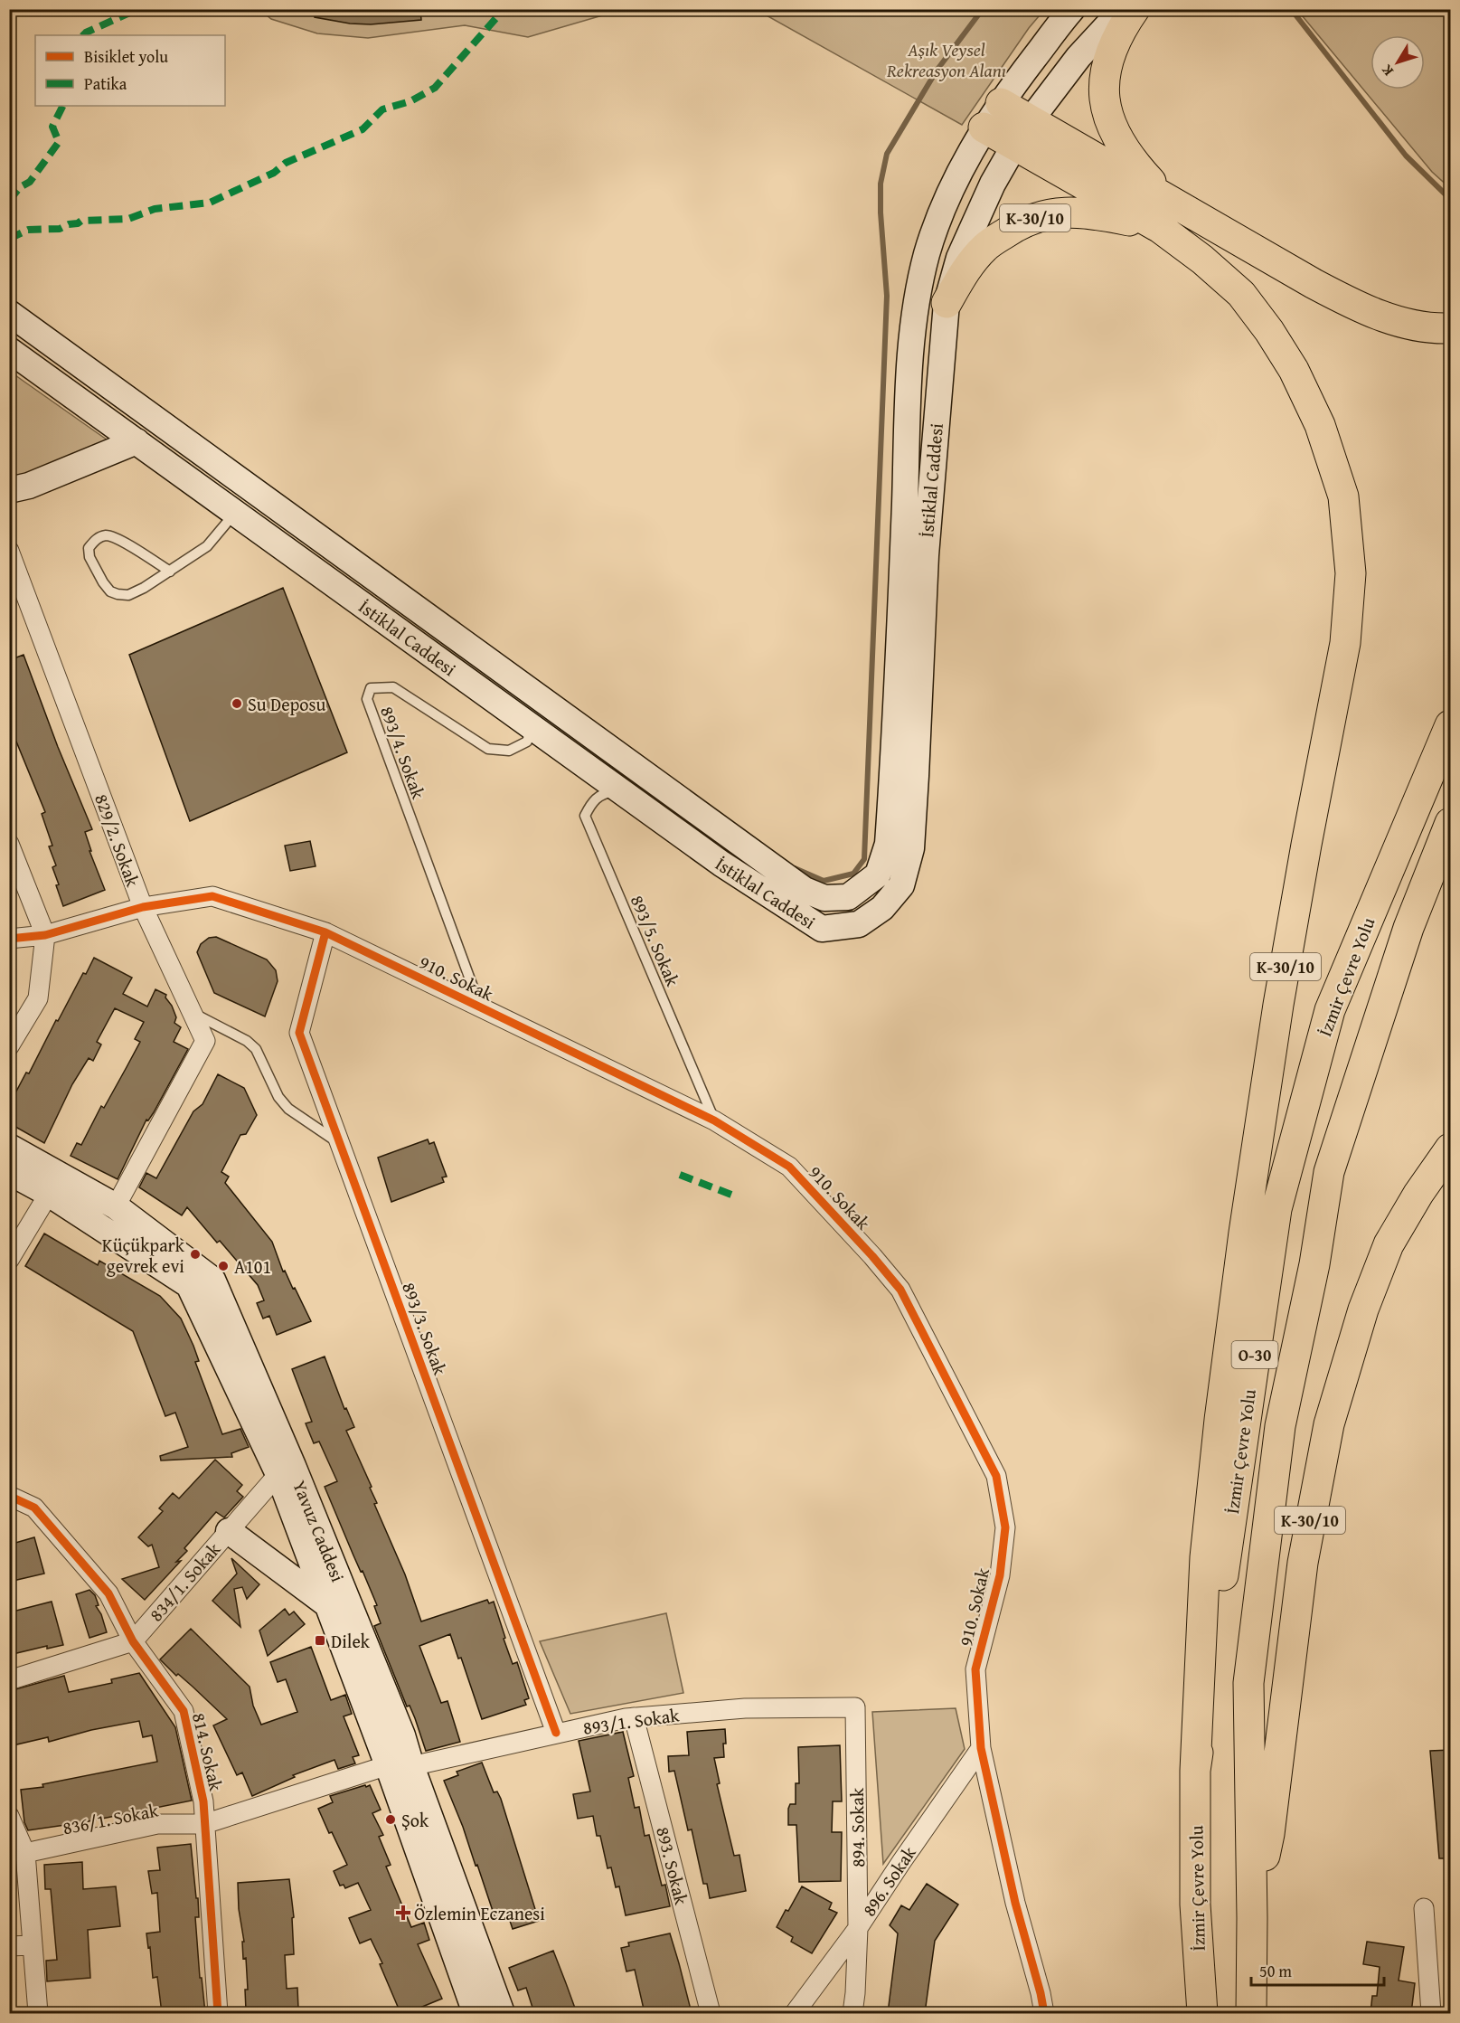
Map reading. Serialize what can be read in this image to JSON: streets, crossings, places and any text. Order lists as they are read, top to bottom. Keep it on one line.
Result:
{"streets":{"highway":["K-30/10","İzmir Çevre Yolu","O-30"],"main road":["İstiklal Caddesi","Yavuz Caddesi"],"street":["829/2. Sokak","910. Sokak","893/3. Sokak","834/1. Sokak","893/1. Sokak","814. Sokak","836/1. Sokak","894. Sokak","893. Sokak","896. Sokak"],"lane":["893/4. Sokak","893/5. Sokak"]},"crossings":[["K-30/10","İstiklal Caddesi"],["K-30/10","İzmir Çevre Yolu"],["İstiklal Caddesi","893/4. Sokak"],["İstiklal Caddesi","893/5. Sokak"],["893/4. Sokak","910. Sokak"],["829/2. Sokak","910. Sokak"],["829/2. Sokak","Yavuz Caddesi"],["893/5. Sokak","910. Sokak"],["910. Sokak","893/3. Sokak"],["910. Sokak","896. Sokak"],["893/3. Sokak","893/1. Sokak"],["Yavuz Caddesi","834/1. Sokak"],["Yavuz Caddesi","893/1. Sokak"],["Yavuz Caddesi","836/1. Sokak"],["834/1. Sokak","814. Sokak"],["893/1. Sokak","836/1. Sokak"],["893/1. Sokak","894. Sokak"],["893/1. Sokak","893. Sokak"],["814. Sokak","836/1. Sokak"],["894. Sokak","896. Sokak"]],"parks":["Aşık Veysel Rekreasyon Alanı"],"places":{"other":["Su Deposu","Küçükpark gevrek evi","A101","Şok"],"transit":["Dilek"],"health":["Özlemin Eczanesi"]},"legend":["Bisiklet yolu","Patika"],"scale_bar":"50 m","north":"bottom left"}
